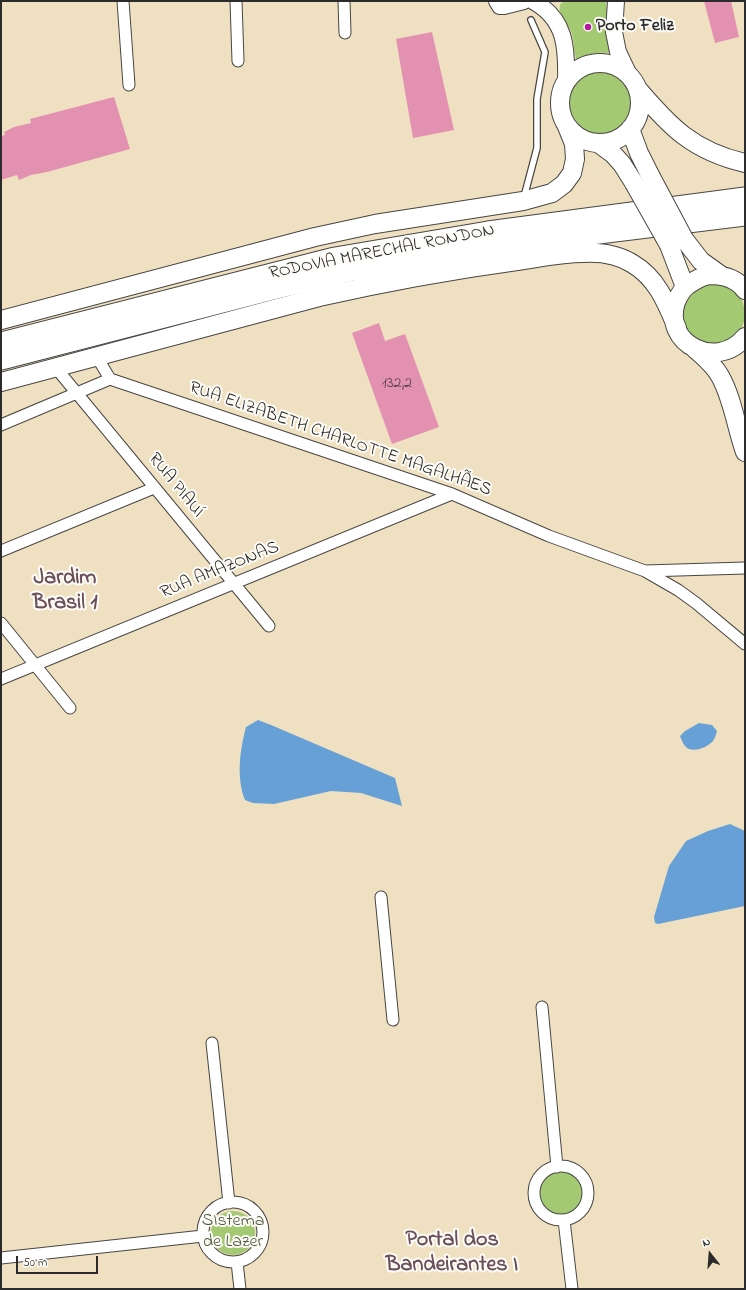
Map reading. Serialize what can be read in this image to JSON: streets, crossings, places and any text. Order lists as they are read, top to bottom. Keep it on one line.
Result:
{"streets":{"highway":["RODOVIA MARECHAL RONDON"],"street":["RUA ELIZABETH CHARLOTTE MAGALHÃES","RUA PIAUÍ","RUA AMAZONAS"]},"crossings":[["RUA ELIZABETH CHARLOTTE MAGALHÃES","RUA AMAZONAS"],["RUA PIAUÍ","RUA AMAZONAS"]],"districts":["Jardim Brasil 1","Portal dos Bandeirantes I"],"parks":["SIstema de Lazer"],"places":["Porto Feliz"],"house_numbers":["132,2"],"scale_bar":"50 m","north":"top"}
